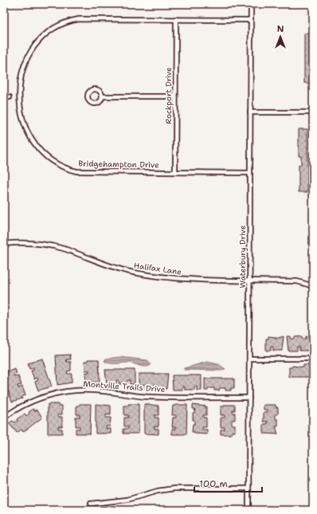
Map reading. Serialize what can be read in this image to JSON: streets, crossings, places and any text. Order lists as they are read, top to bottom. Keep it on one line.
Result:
{"streets":{"street":["Rockport Drive","Bridgehampton Drive","Waterbury Drive","Halifax Lane","Montville Trails Drive"]},"crossings":[["Rockport Drive","Bridgehampton Drive"],["Bridgehampton Drive","Waterbury Drive"],["Waterbury Drive","Halifax Lane"],["Waterbury Drive","Montville Trails Drive"]],"scale_bar":"100 m","north":"top"}
